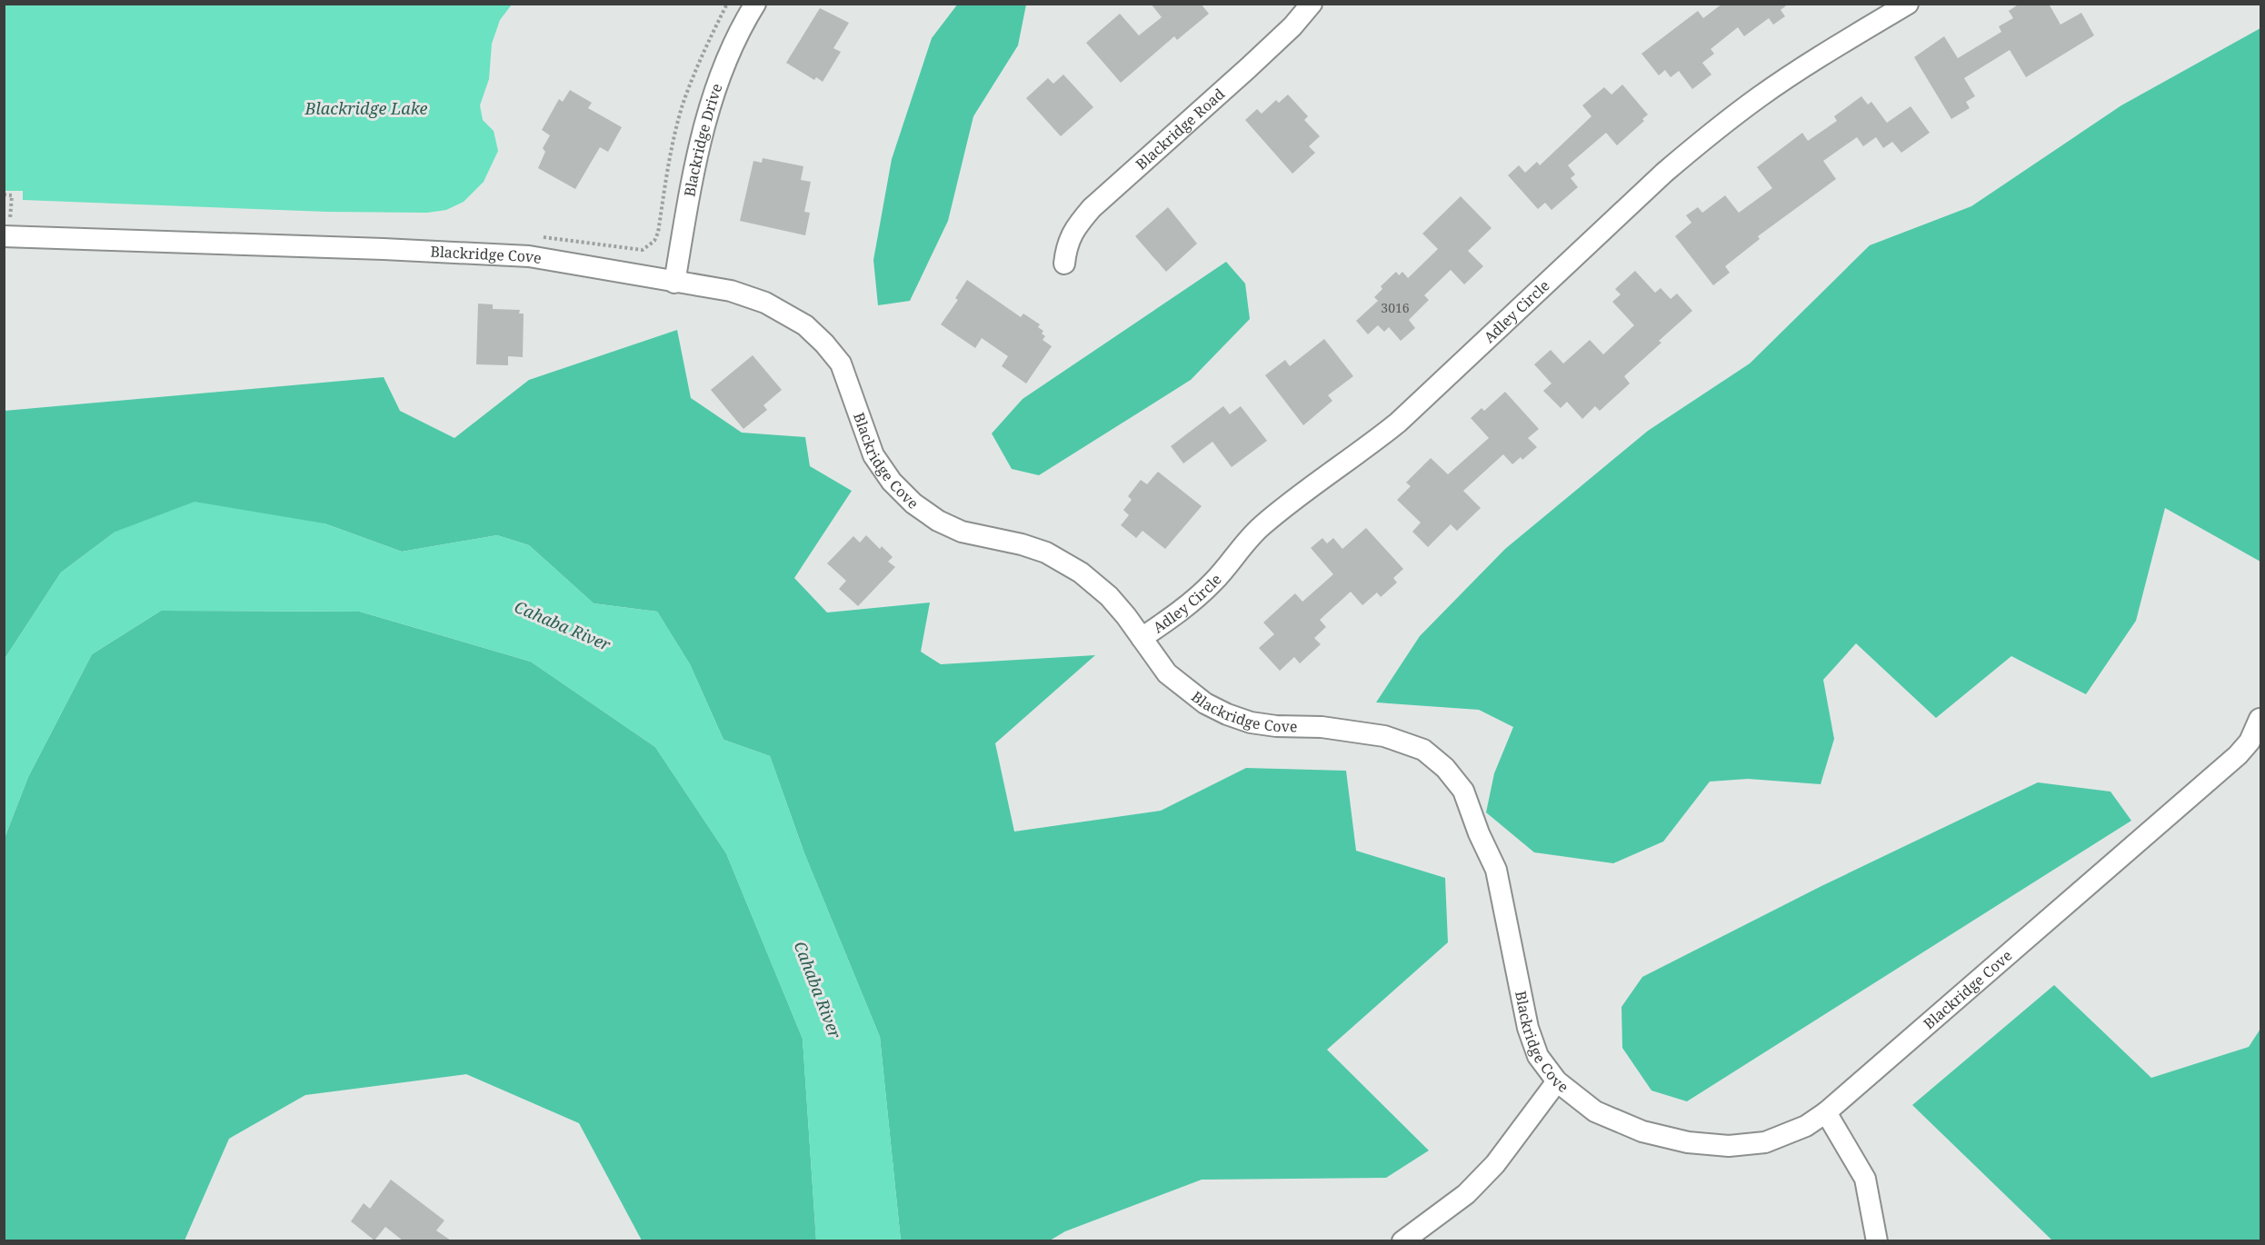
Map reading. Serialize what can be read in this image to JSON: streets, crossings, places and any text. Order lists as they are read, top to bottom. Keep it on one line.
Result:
{"streets":{"street":["Blackridge Road","Blackridge Drive","Blackridge Cove","Adley Circle"]},"crossings":[["Blackridge Drive","Blackridge Cove"],["Blackridge Cove","Adley Circle"]],"water":["Blackridge Lake","Cahaba River"],"house_numbers":["3016"]}
